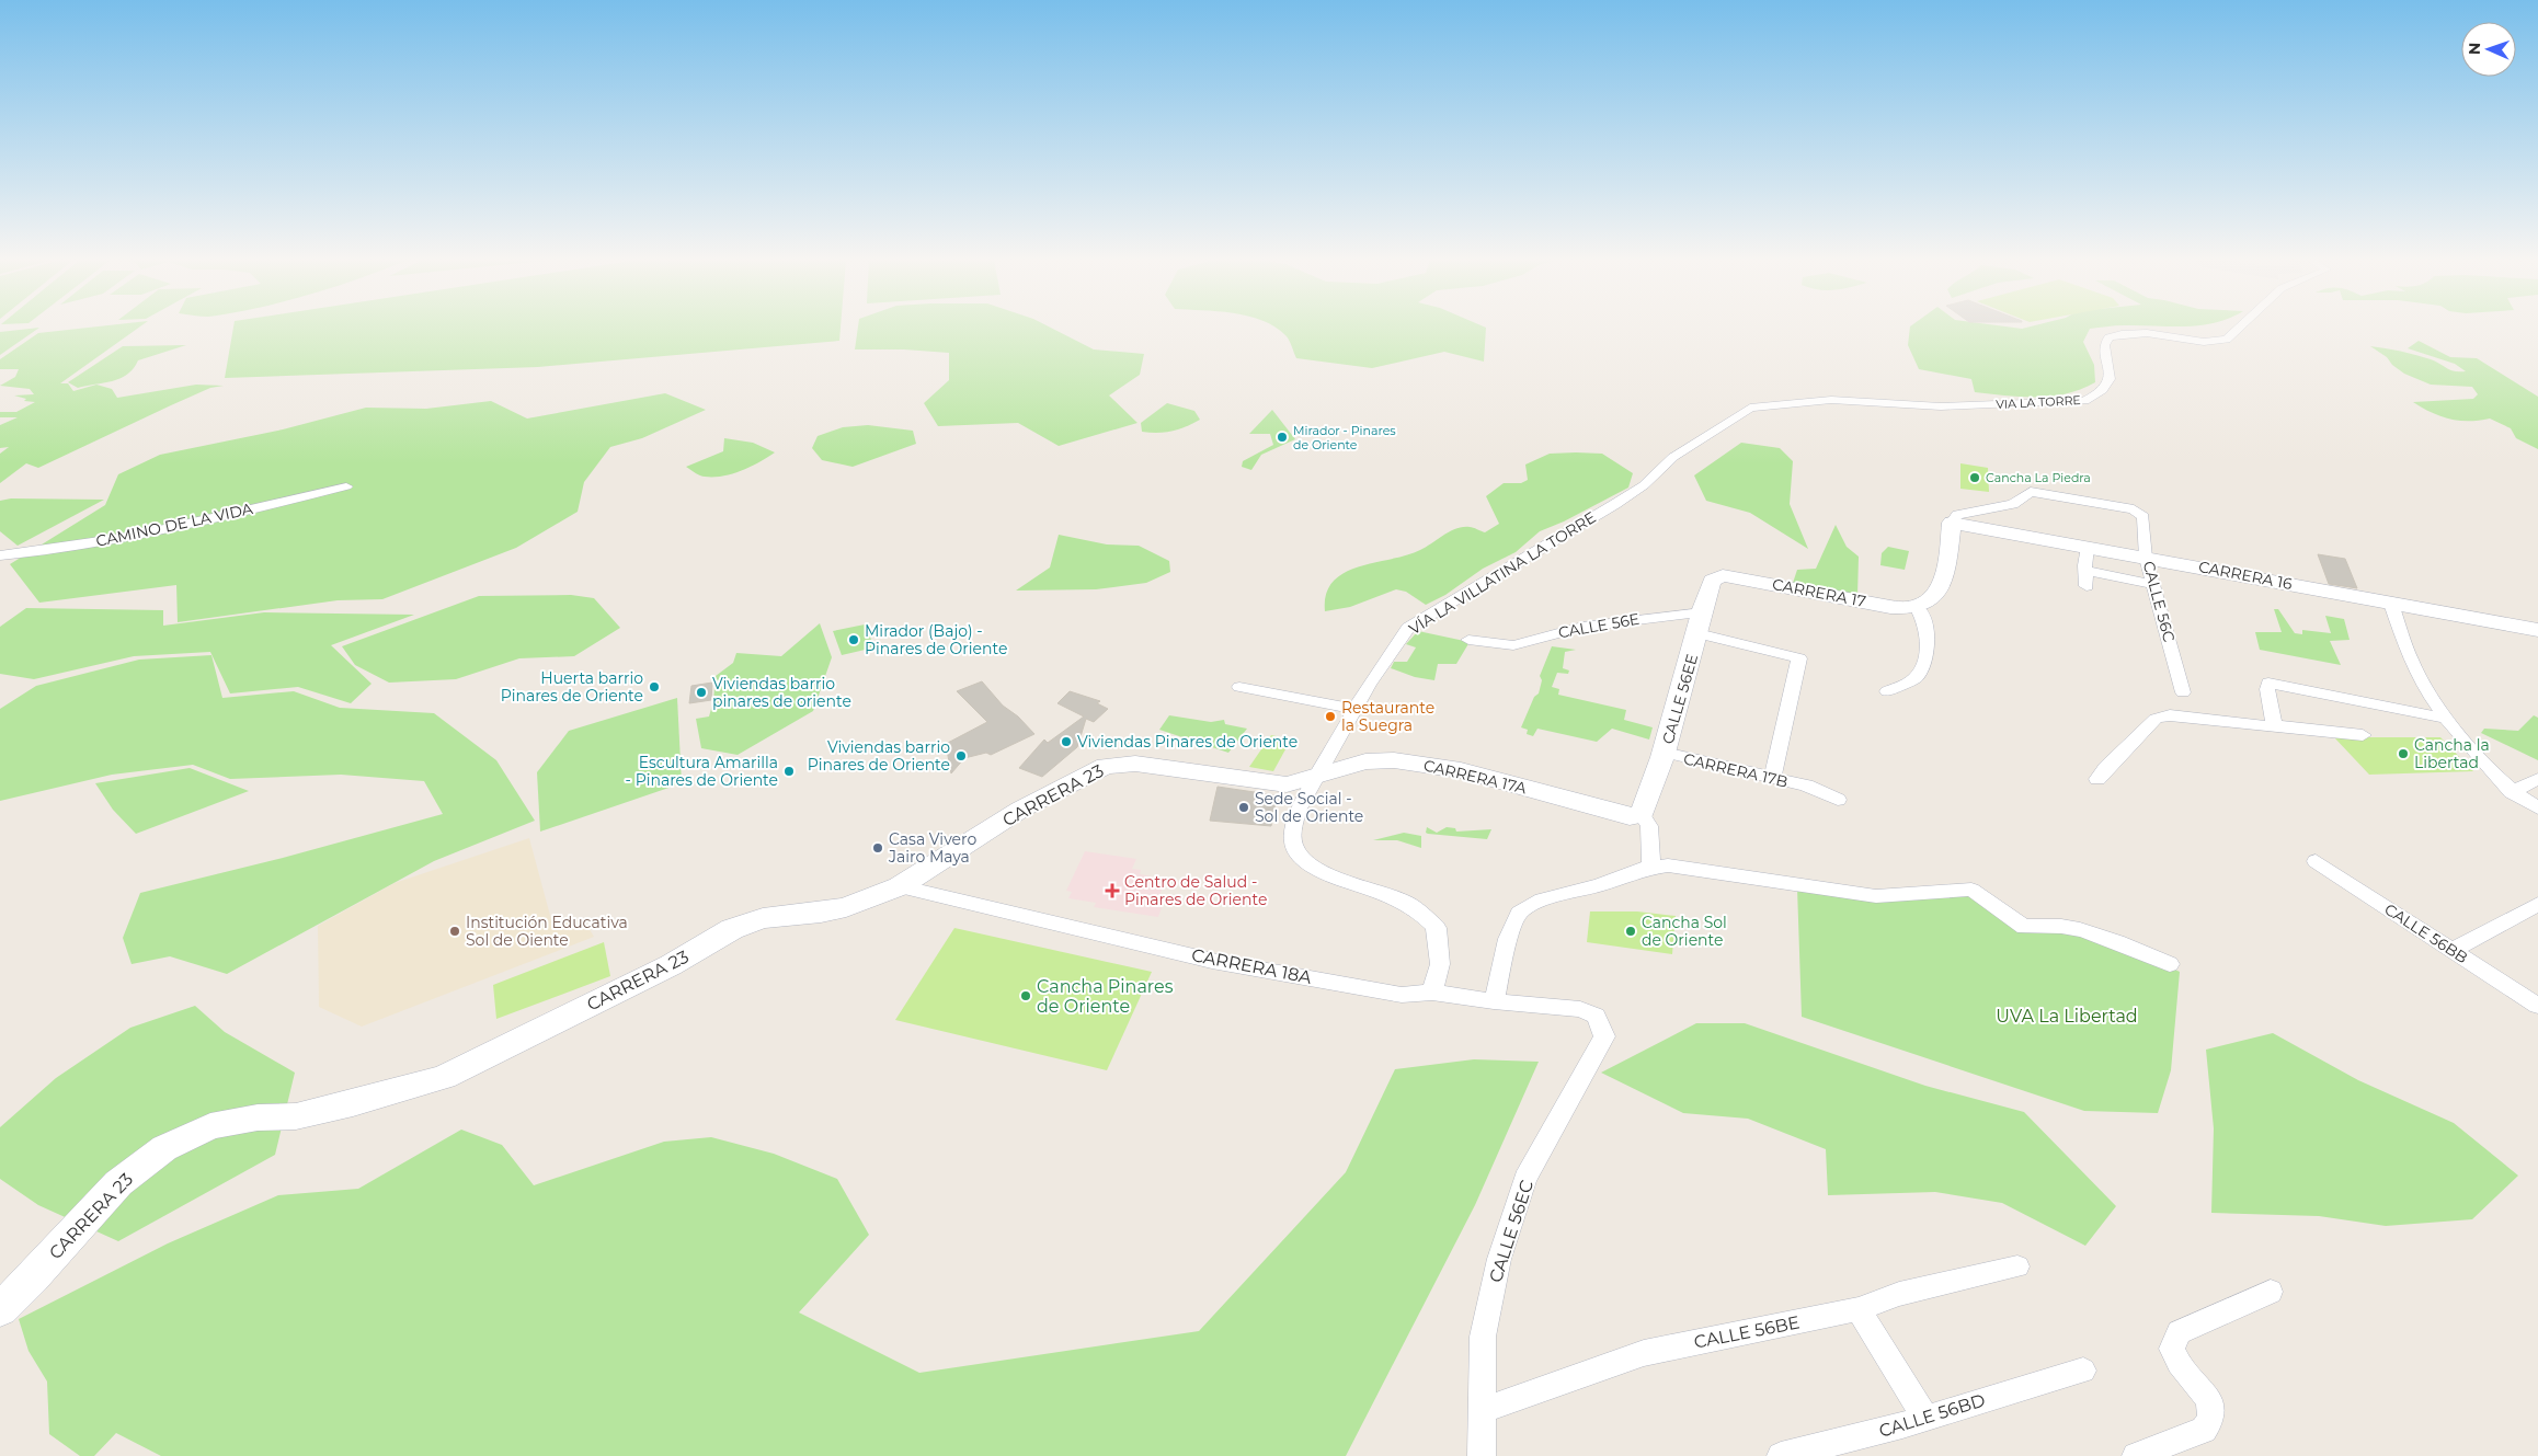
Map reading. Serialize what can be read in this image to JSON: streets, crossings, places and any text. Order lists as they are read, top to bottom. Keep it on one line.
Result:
{"streets":{"street":["VIA LA TORRE","CAMINO DE LA VIDA","VÍA LA VILLATINA LA TORRE","CARRERA 16","CARRERA 17","CALLE 56C","CALLE 56E","CALLE 56EE","CARRERA 17B","CARRERA 17A","CARRERA 23","CALLE 56BB","CARRERA 18A","CALLE 56EC","CALLE 56BE","CALLE 56BD"]},"crossings":[["VIA LA TORRE","VÍA LA VILLATINA LA TORRE"],["VÍA LA VILLATINA LA TORRE","CARRERA 17A"],["VÍA LA VILLATINA LA TORRE","CARRERA 23"],["VÍA LA VILLATINA LA TORRE","CARRERA 18A"],["CARRERA 16","CALLE 56C"],["CARRERA 17","CALLE 56EE"],["CALLE 56E","CALLE 56EE"],["CALLE 56E","CARRERA 17B"],["CALLE 56EE","CARRERA 17B"],["CALLE 56EE","CARRERA 17A"],["CARRERA 17A","CARRERA 23"],["CARRERA 23","CARRERA 18A"],["CARRERA 18A","CALLE 56EC"],["CALLE 56EC","CALLE 56BE"]],"parks":["UVA La Libertad"],"places":{"other":["Mirador - Pinares de Oriente","Cancha La Piedra","Mirador (Bajo) - Pinares de Oriente","Huerta barrio Pinares de Oriente","Viviendas barrio pinares de oriente","Restaurante la Suegra","Viviendas Pinares de Oriente","Cancha la Libertad","Viviendas barrio Pinares de Oriente","Escultura Amarilla - Pinares de Oriente","Sede Social - Sol de Oriente","Casa Vivero Jairo Maya","Institución Educativa Sol de Oiente","Cancha Sol de Oriente","Cancha Pinares de Oriente"],"health":["Centro de Salud - Pinares de Oriente"]},"north":"left"}
